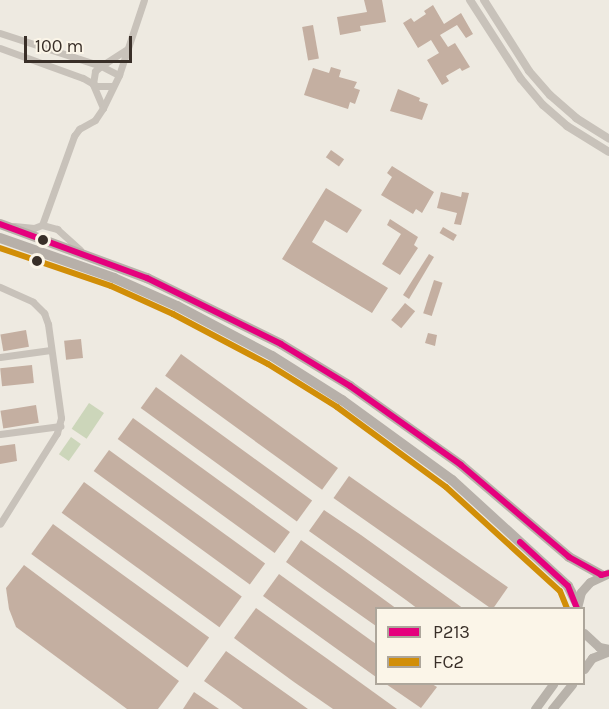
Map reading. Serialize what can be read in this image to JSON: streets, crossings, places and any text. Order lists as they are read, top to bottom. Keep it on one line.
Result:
{"lines":["transit line P213","transit line FC2"],"legend":["P213","FC2"],"scale_bar":"100 m"}
